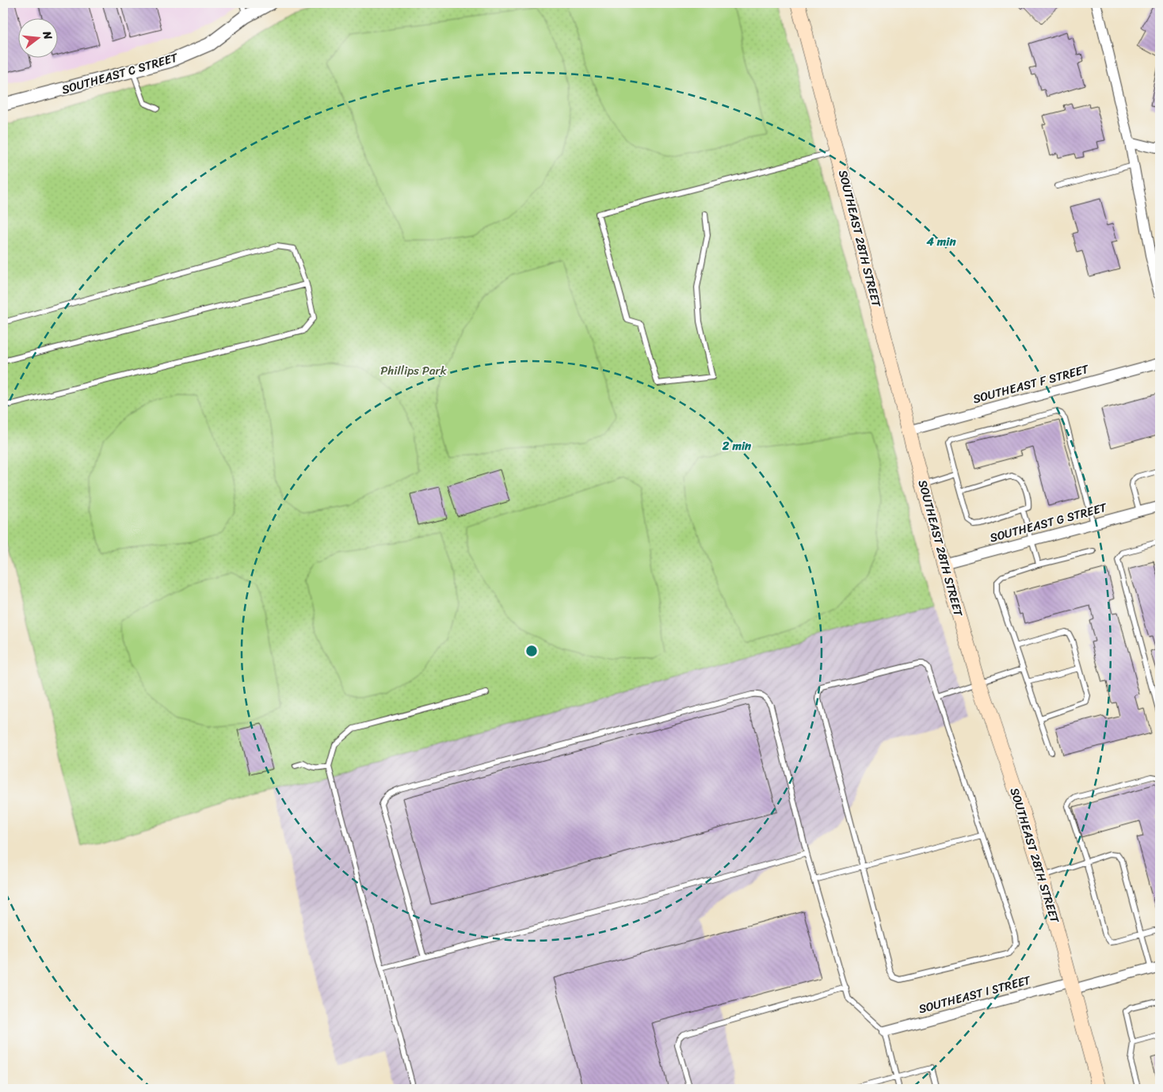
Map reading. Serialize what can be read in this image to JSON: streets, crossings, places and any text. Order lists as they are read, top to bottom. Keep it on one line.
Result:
{"streets":{"main road":["SOUTHEAST 28TH STREET"],"street":["SOUTHEAST C STREET","SOUTHEAST F STREET","SOUTHEAST G STREET","SOUTHEAST I STREET"]},"crossings":[["SOUTHEAST 28TH STREET","SOUTHEAST F STREET"],["SOUTHEAST 28TH STREET","SOUTHEAST G STREET"],["SOUTHEAST 28TH STREET","SOUTHEAST I STREET"]],"parks":["Phillips Park"],"north":"right","rings":["4 min","2 min"]}
